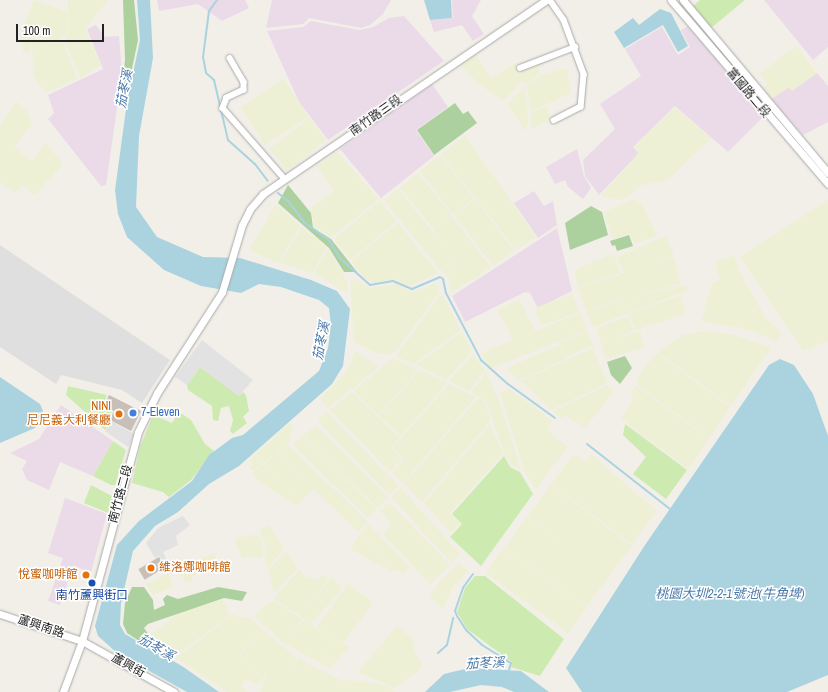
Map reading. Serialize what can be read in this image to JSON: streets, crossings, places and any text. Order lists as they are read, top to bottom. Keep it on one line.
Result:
{"streets":{"street":["富國路二段","南竹路三段","南竹路二段","蘆興南路","蘆興街"]},"crossings":[["南竹路三段","南竹路二段"],["南竹路二段","蘆興南路"],["南竹路二段","蘆興街"],["蘆興南路","蘆興街"]],"water":["茄苳溪","桃園大圳2-2-1號池(牛角埤)"],"places":["7-Eleven","NINI 尼尼義大利餐廳","維洛娜咖啡館","悅蜜咖啡館","南竹蘆興街口"],"scale_bar":"100 m"}
